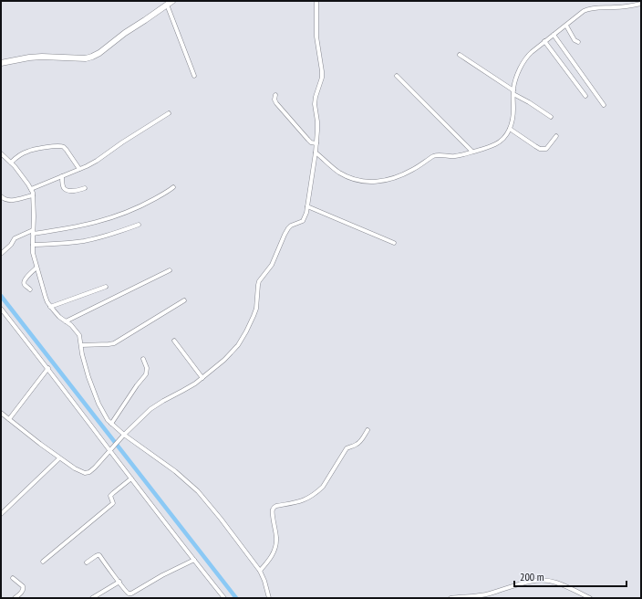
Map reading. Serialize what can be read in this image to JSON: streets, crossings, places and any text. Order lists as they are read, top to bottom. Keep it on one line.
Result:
{"scale_bar":"200 m"}
